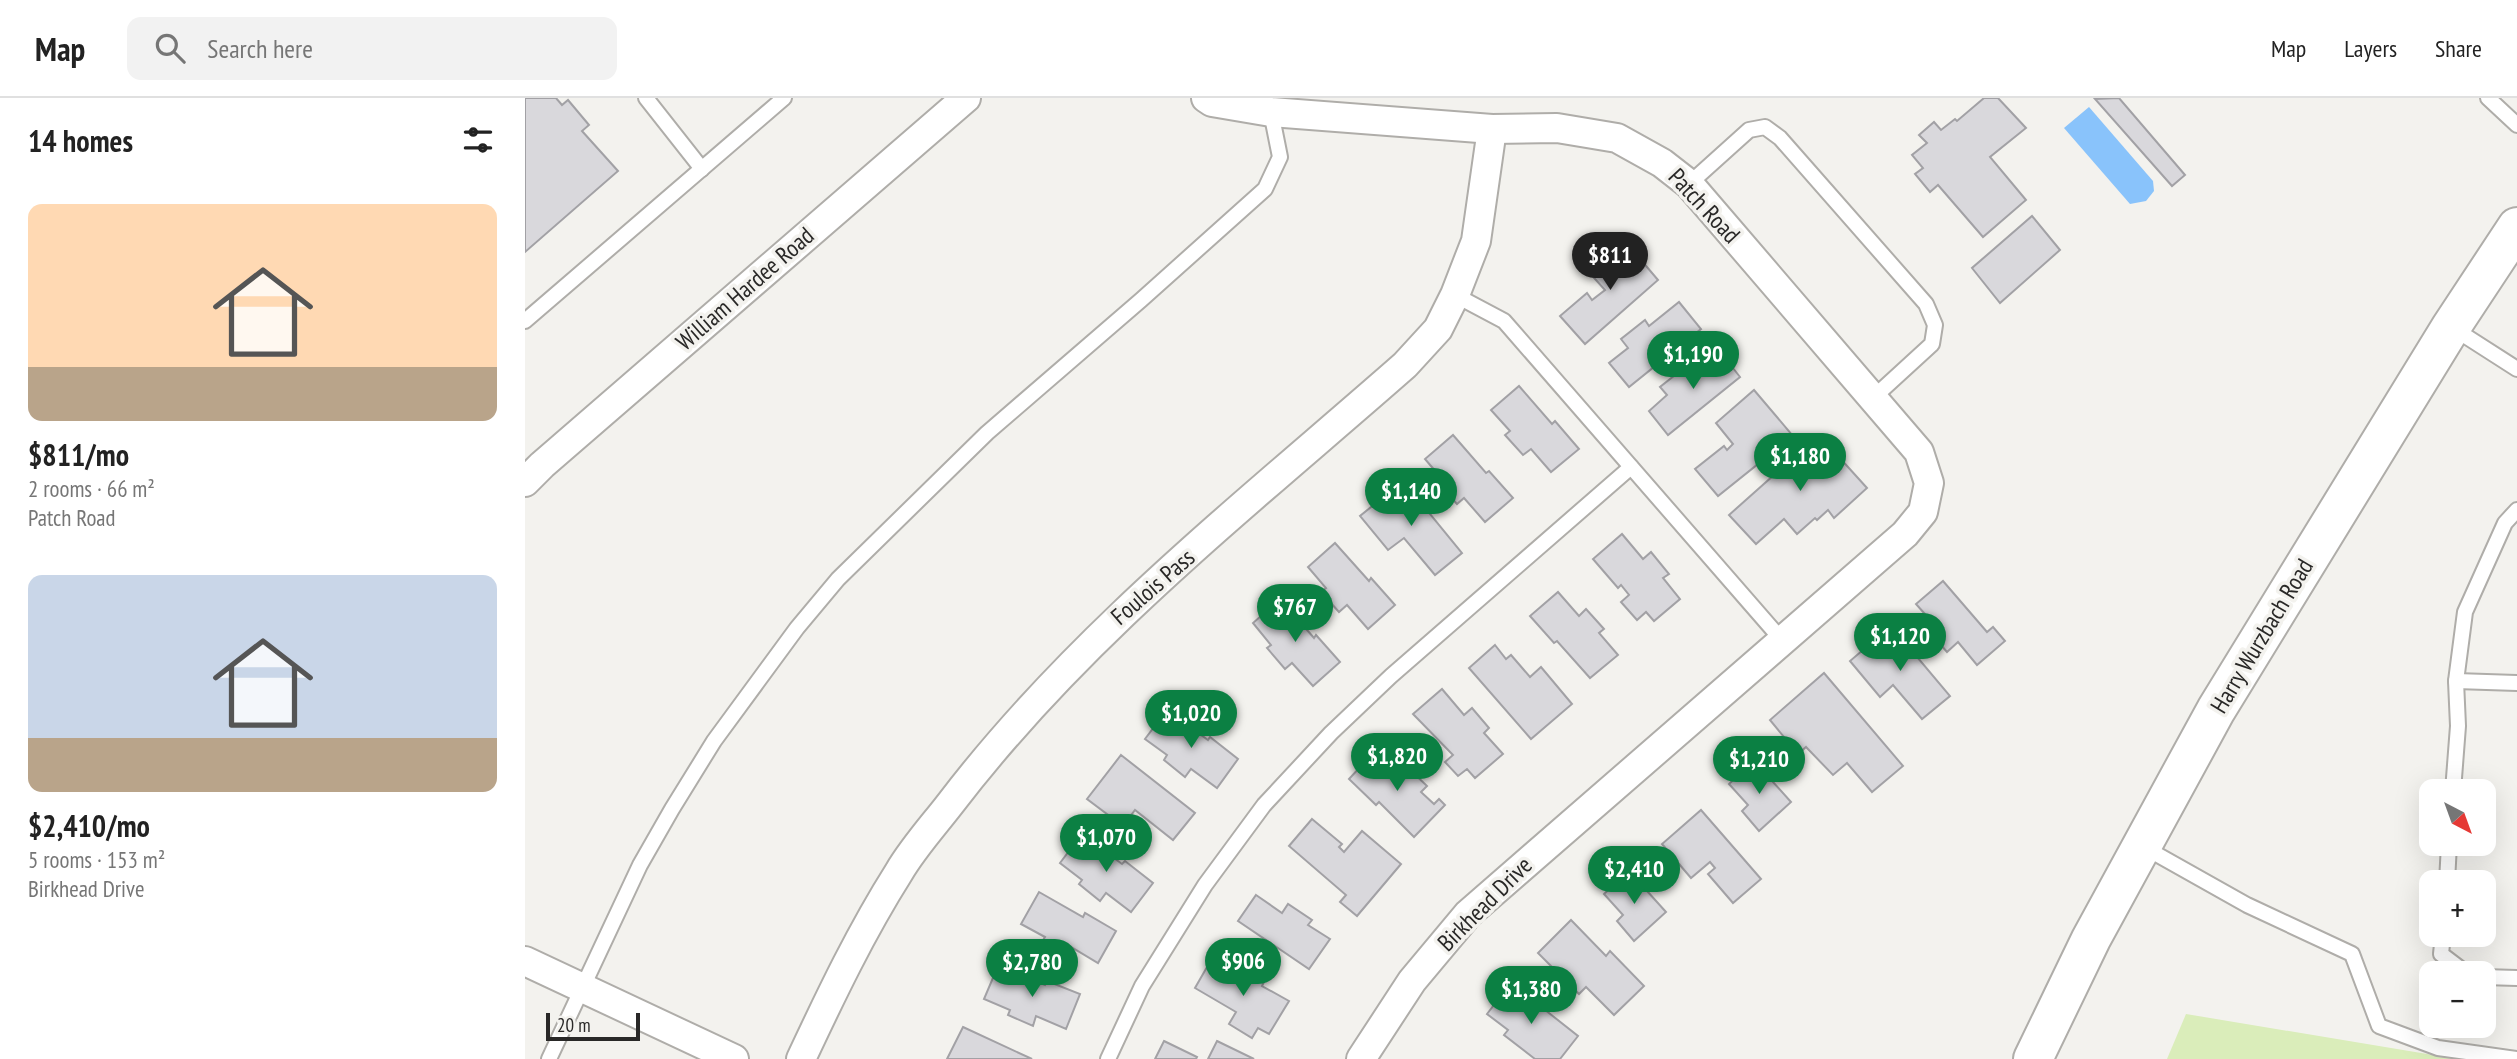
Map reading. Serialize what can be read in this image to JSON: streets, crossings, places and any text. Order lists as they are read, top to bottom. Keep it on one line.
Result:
{"streets":{"main road":["Harry Wurzbach Road"],"street":["Patch Road","William Hardee Road","Foulois Pass","Birkhead Drive"]},"crossings":[["Patch Road","Foulois Pass"],["Patch Road","Birkhead Drive"]],"scale_bar":"20 m","north":"bottom right","page":{"header":"Map","search":"Search here","nav":["Map","Layers","Share"],"heading":"14 homes","list":[{"name":"$811/mo","note":"2 rooms · 66 m² · Patch Road"},{"name":"$2,410/mo","note":"5 rooms · 153 m² · Birkhead Drive"}],"price":["$811","$1,190","$1,180","$1,140","$767","$1,120","$1,020","$1,820","$1,210","$1,070","$2,410","$906","$2,780","$1,380"],"map_buttons":["+","−"],"scale":"20 m"}}
